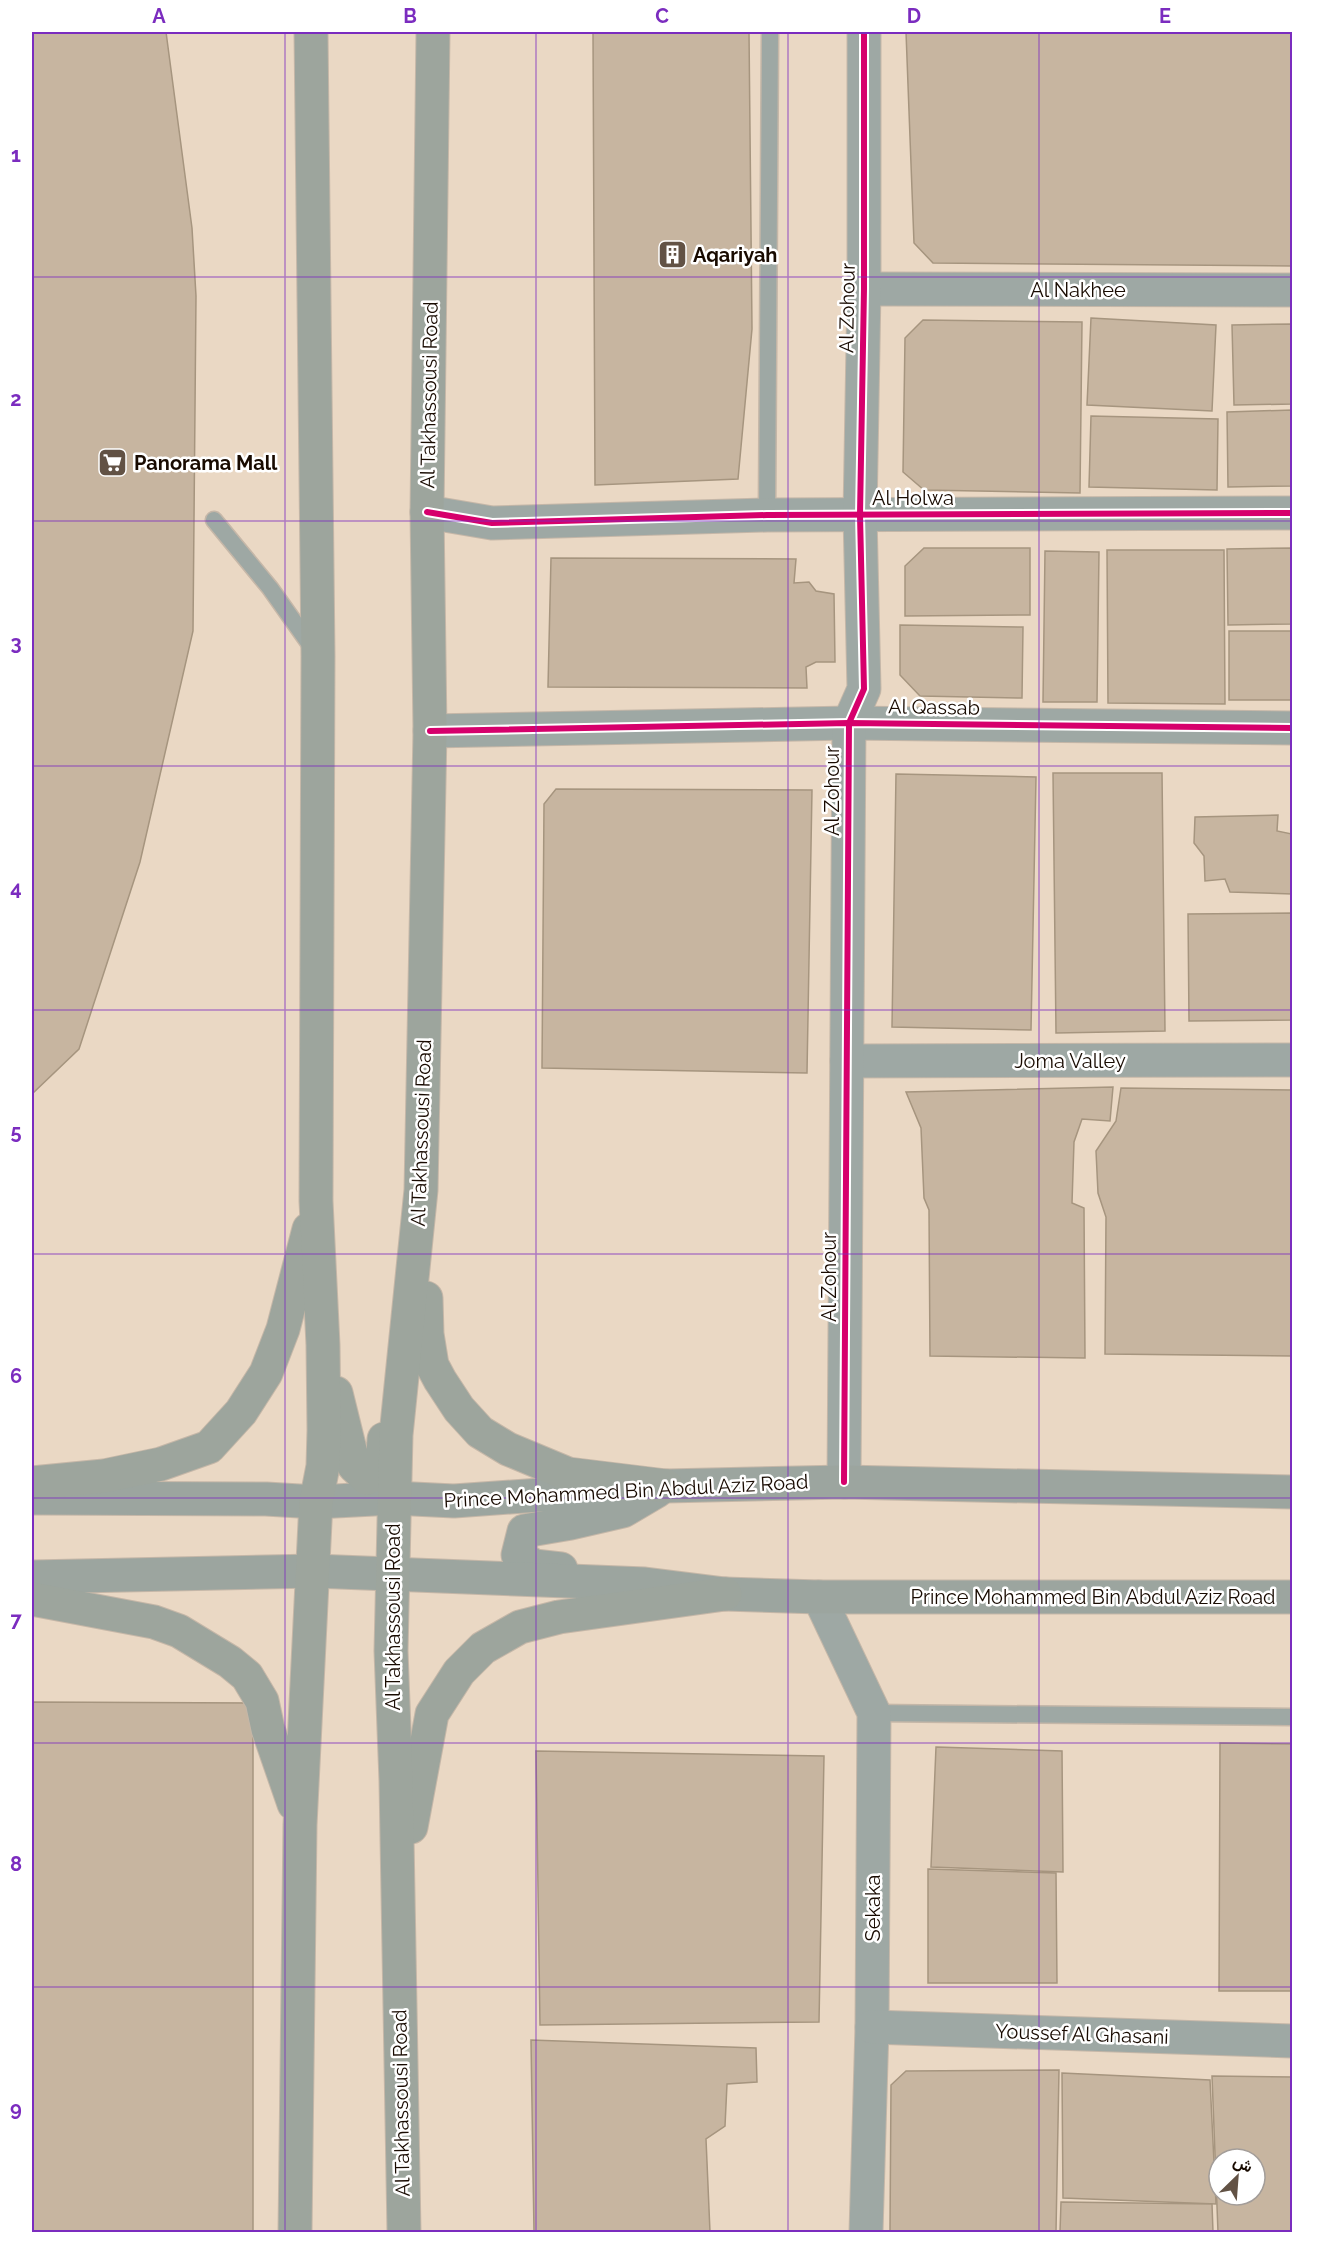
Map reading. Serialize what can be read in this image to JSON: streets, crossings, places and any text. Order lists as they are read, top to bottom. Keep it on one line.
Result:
{"streets":{"main road":["Al Takhassousi Road","Prince Mohammed Bin Abdul Aziz Road"],"street":["Al Nakhee","Al Zohour","Al Holwa","Al Qassab","Joma Valley","Sekaka","Youssef Al Ghasani"]},"crossings":[["Al Nakhee","Al Zohour"],["Al Zohour","Al Holwa"],["Al Zohour","Al Qassab"],["Al Zohour","Joma Valley"],["Al Zohour","Prince Mohammed Bin Abdul Aziz Road"],["Al Takhassousi Road","Al Holwa"],["Al Takhassousi Road","Al Qassab"],["Al Takhassousi Road","Prince Mohammed Bin Abdul Aziz Road"],["Prince Mohammed Bin Abdul Aziz Road","Sekaka"],["Sekaka","Youssef Al Ghasani"]],"places":{"building":["Aqariyah"],"supermarket":["Panorama Mall"]},"north":"top right","grid":{"columns":["A","B","C","D","E"],"rows":["1","2","3","4","5","6","7","8","9"]}}
